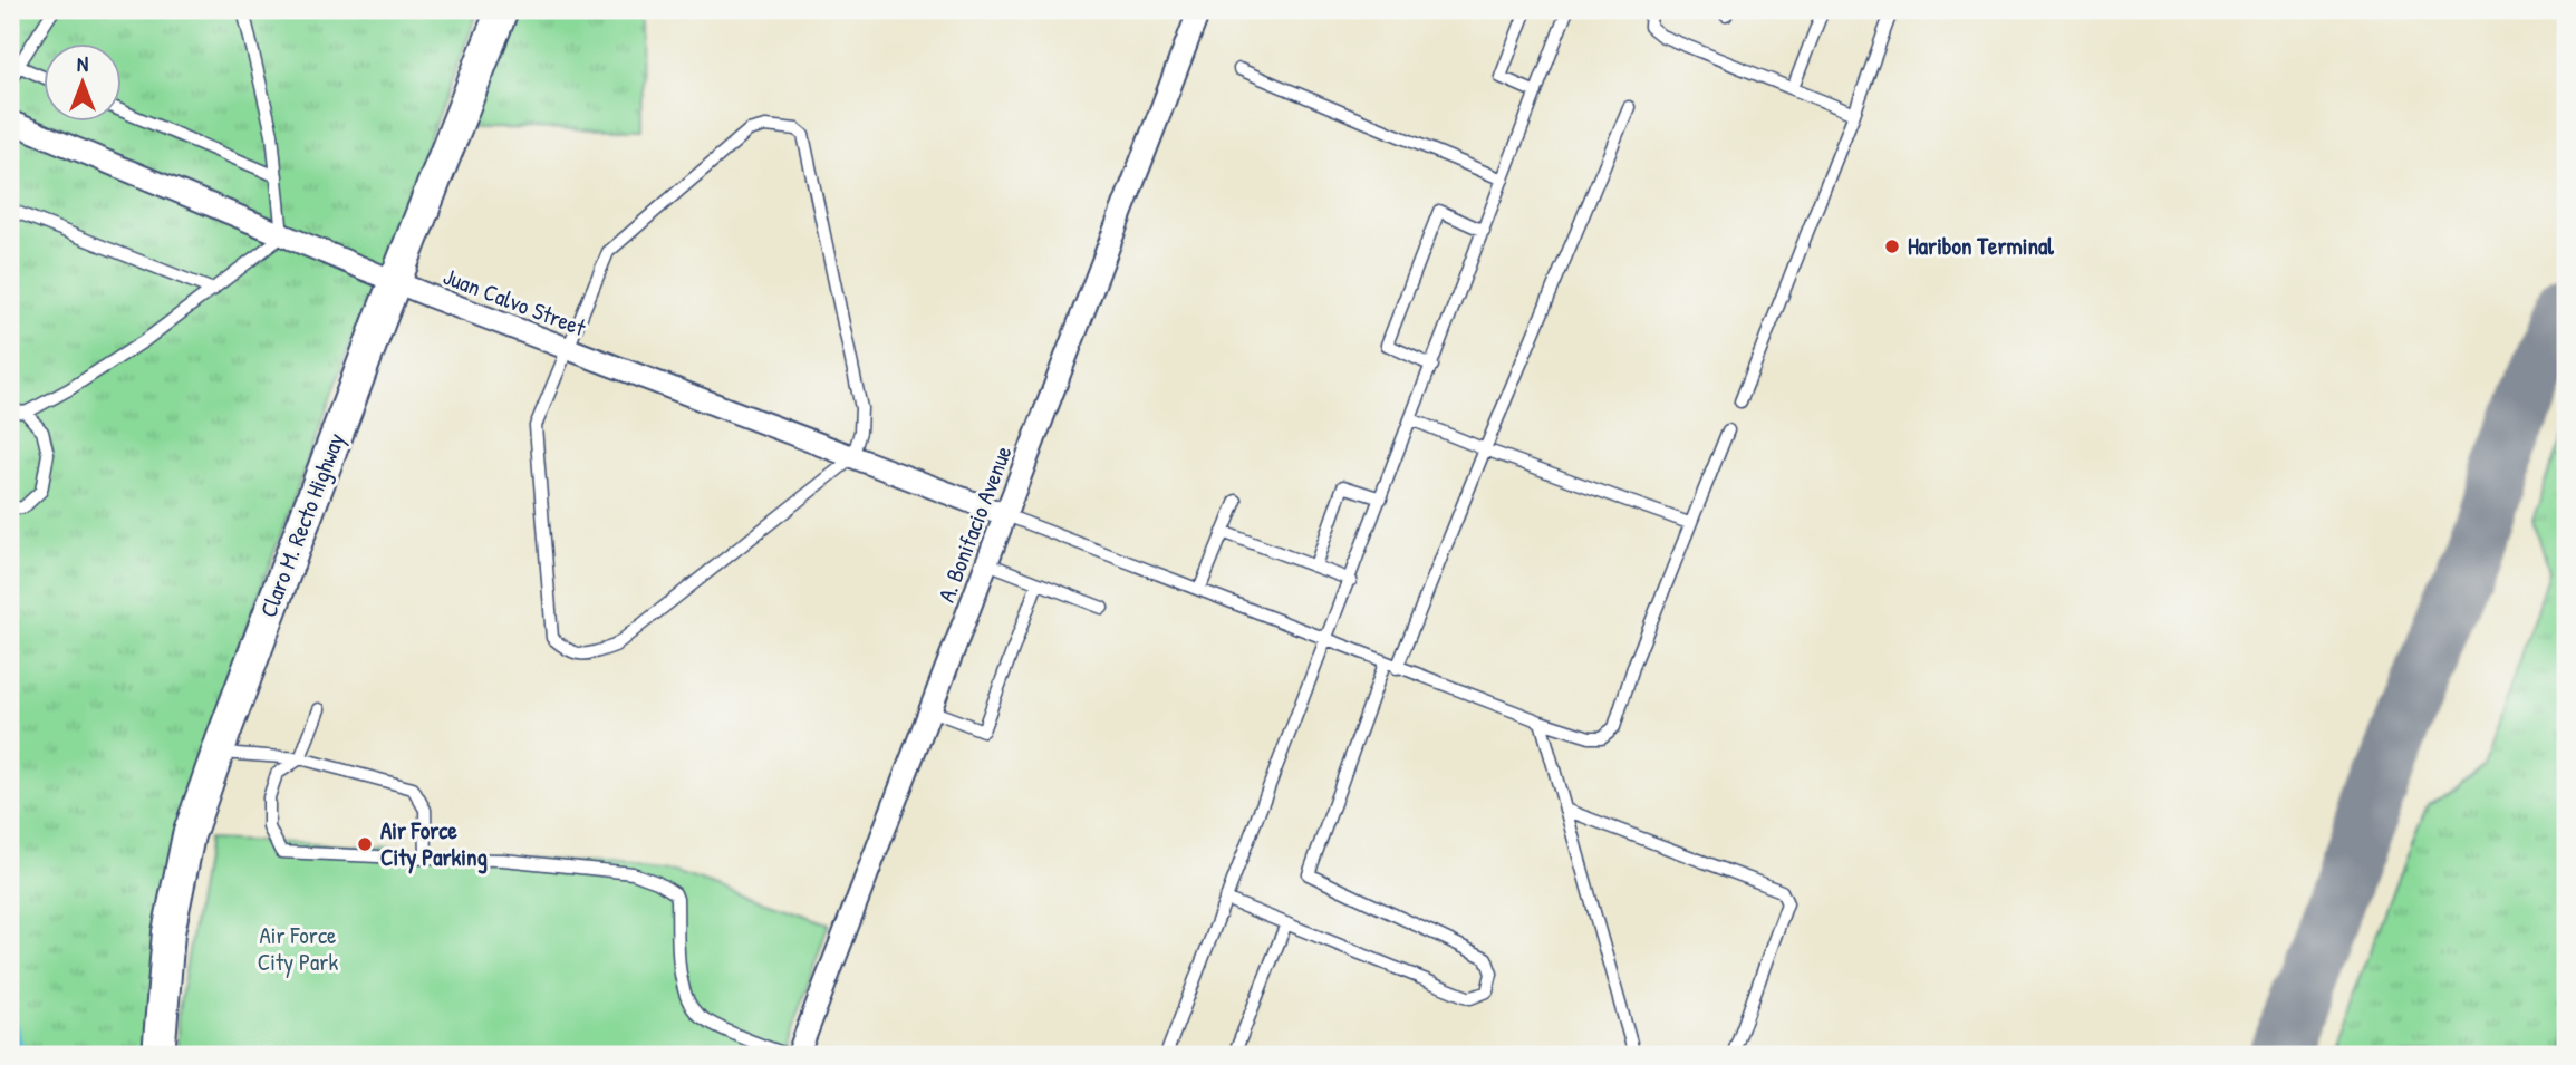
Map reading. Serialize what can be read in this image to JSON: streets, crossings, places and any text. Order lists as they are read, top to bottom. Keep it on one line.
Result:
{"streets":{"main road":["Claro M. Recto Highway"],"street":["Juan Calvo Street","A. Bonifacio Avenue"]},"crossings":[["Juan Calvo Street","A. Bonifacio Avenue"],["Juan Calvo Street","Claro M. Recto Highway"]],"parks":["Air Force City Park"],"places":["Haribon Terminal","Air Force City Parking"],"north":"top"}
